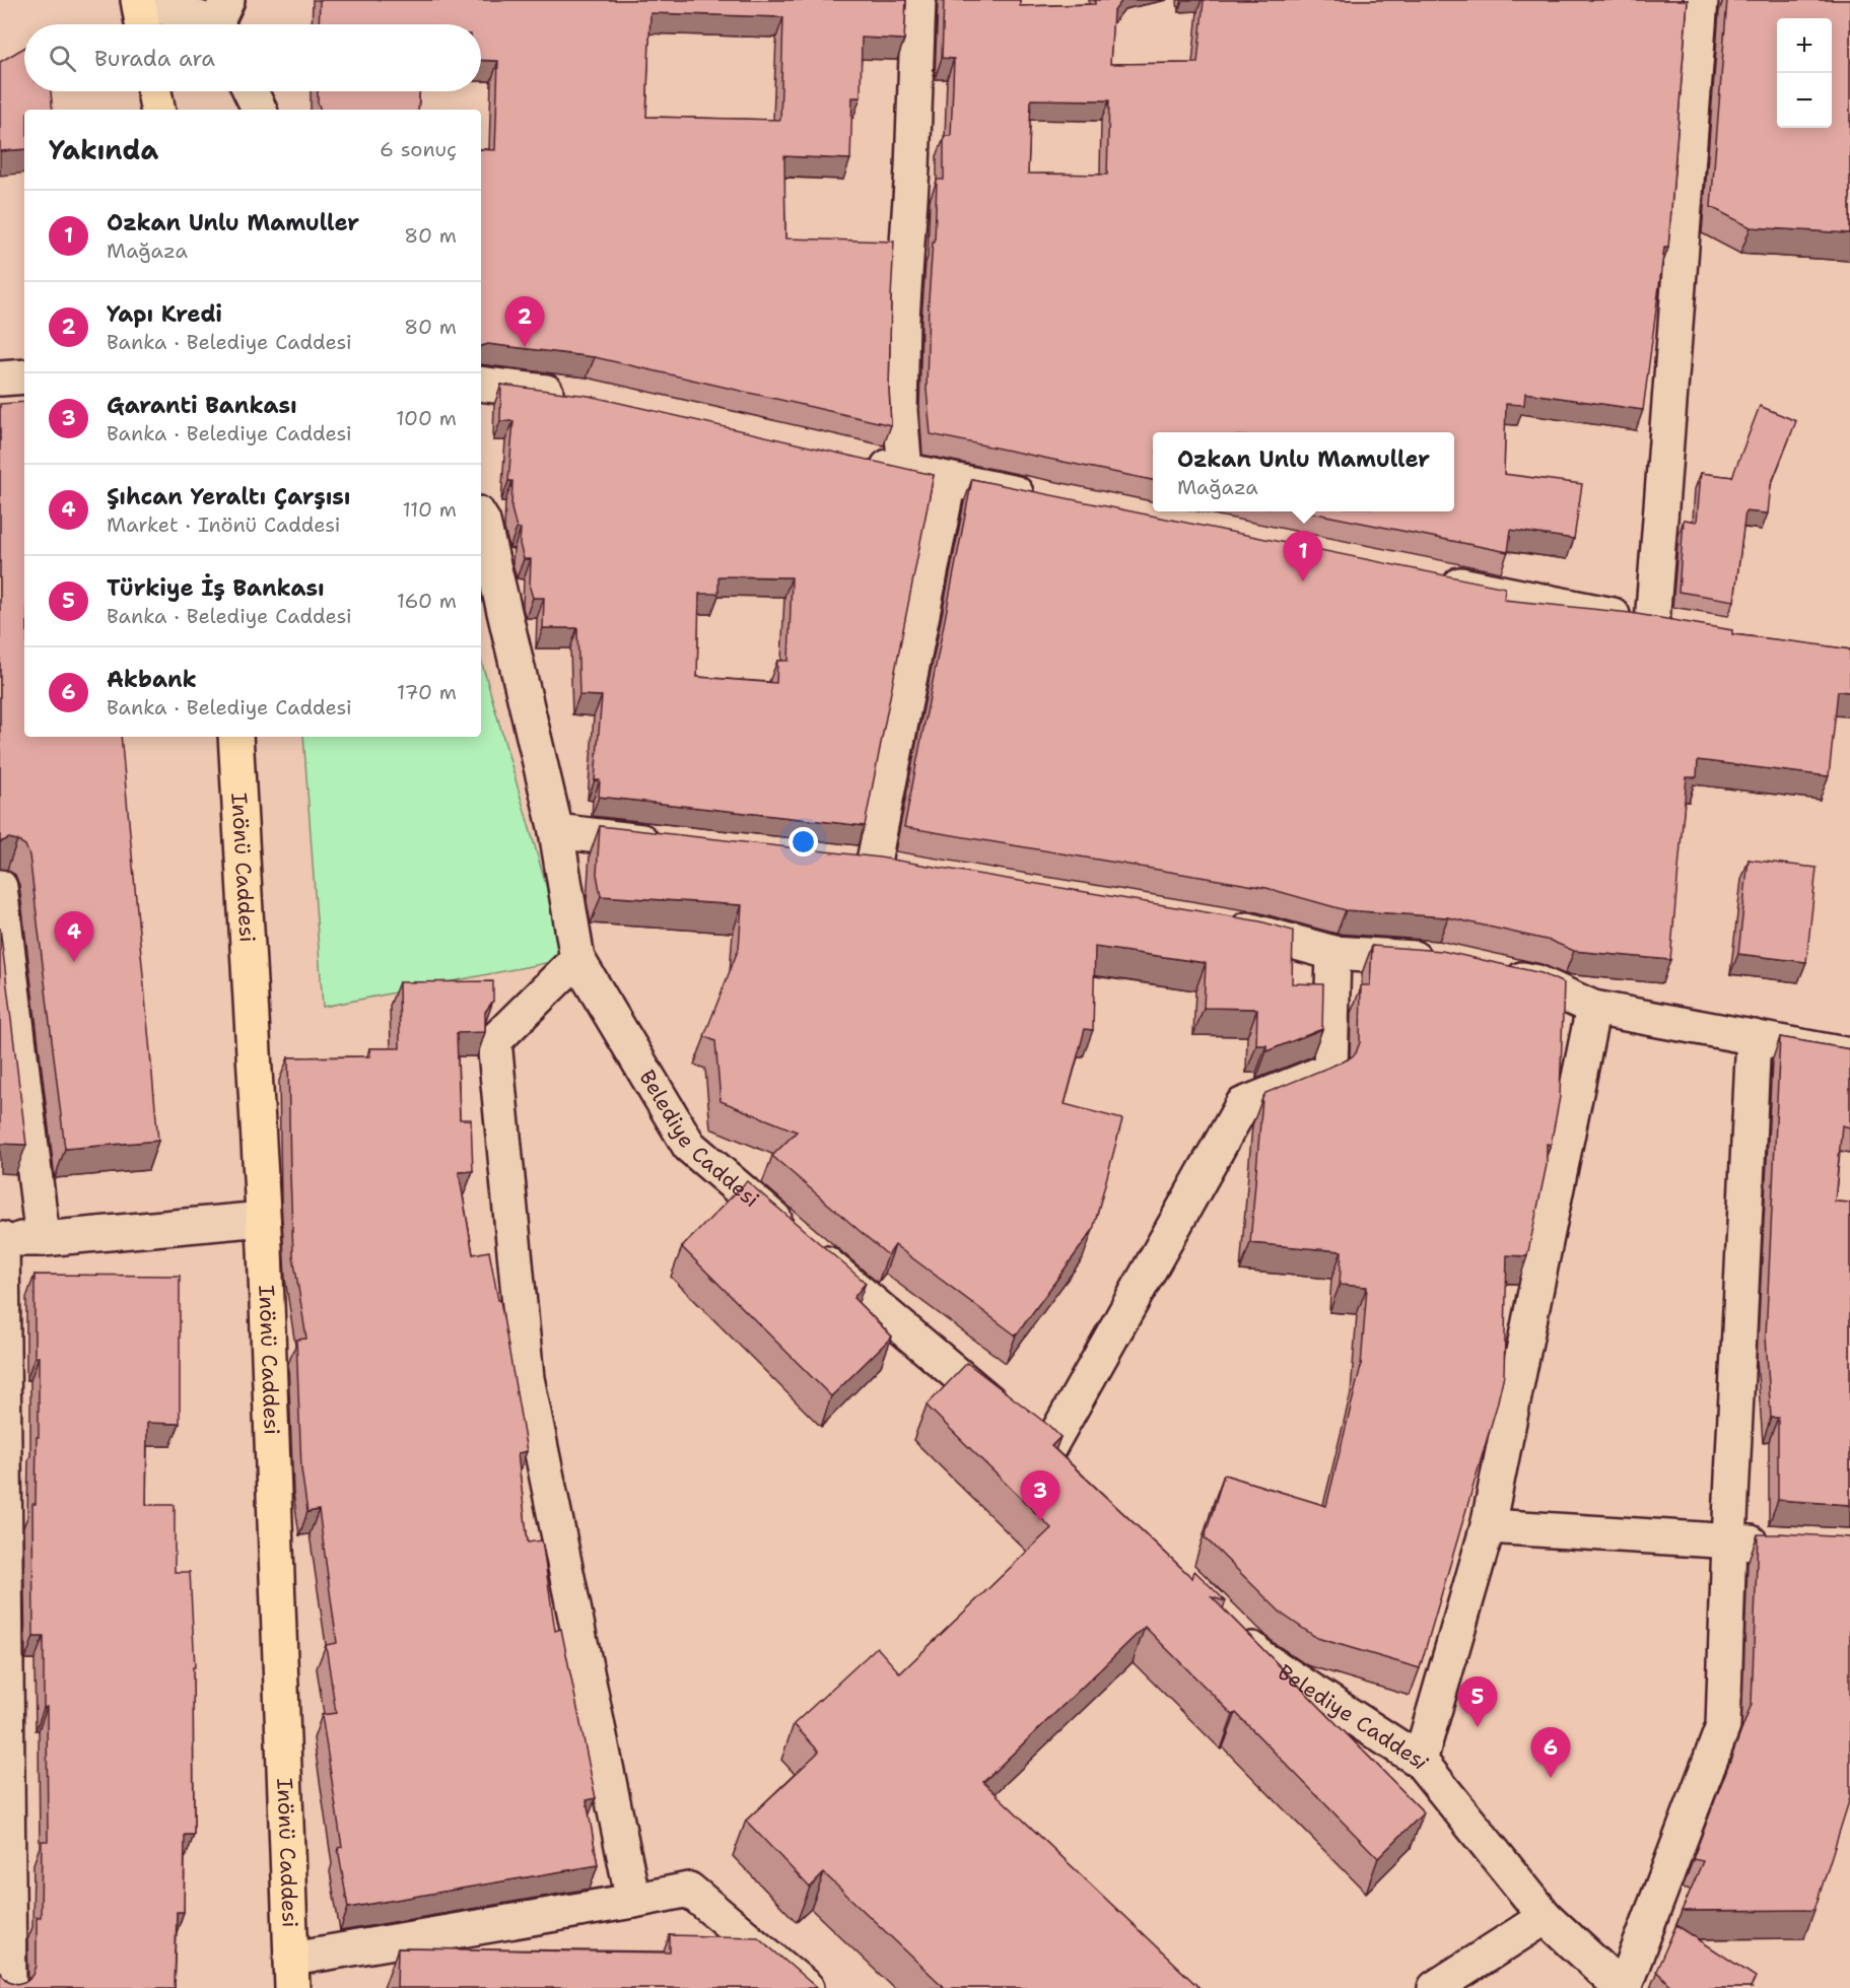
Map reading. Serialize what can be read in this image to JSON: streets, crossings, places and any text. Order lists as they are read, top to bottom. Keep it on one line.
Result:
{"streets":{"main road":["Inönü Caddesi"],"street":["Belediye Caddesi"]},"page":{"map_buttons":["+","−"],"search":"Burada ara","heading":["Yakında","6 sonuç"],"list":[{"mark":"1","name":"Ozkan Unlu Mamuller","note":"Mağaza","value":"80 m"},{"mark":"2","name":"Yapı Kredi","note":"Banka · Belediye Caddesi","value":"80 m"},{"mark":"3","name":"Garanti Bankası","note":"Banka · Belediye Caddesi","value":"100 m"},{"mark":"4","name":"Şıhcan Yeraltı Çarşısı","note":"Market · Inönü Caddesi","value":"110 m"},{"mark":"5","name":"Türkiye İş Bankası","note":"Banka · Belediye Caddesi","value":"160 m"},{"mark":"6","name":"Akbank","note":"Banka · Belediye Caddesi","value":"170 m"}],"pins":["2","1","4","3","5","6"],"popup":["Ozkan Unlu Mamuller","Mağaza"]}}
